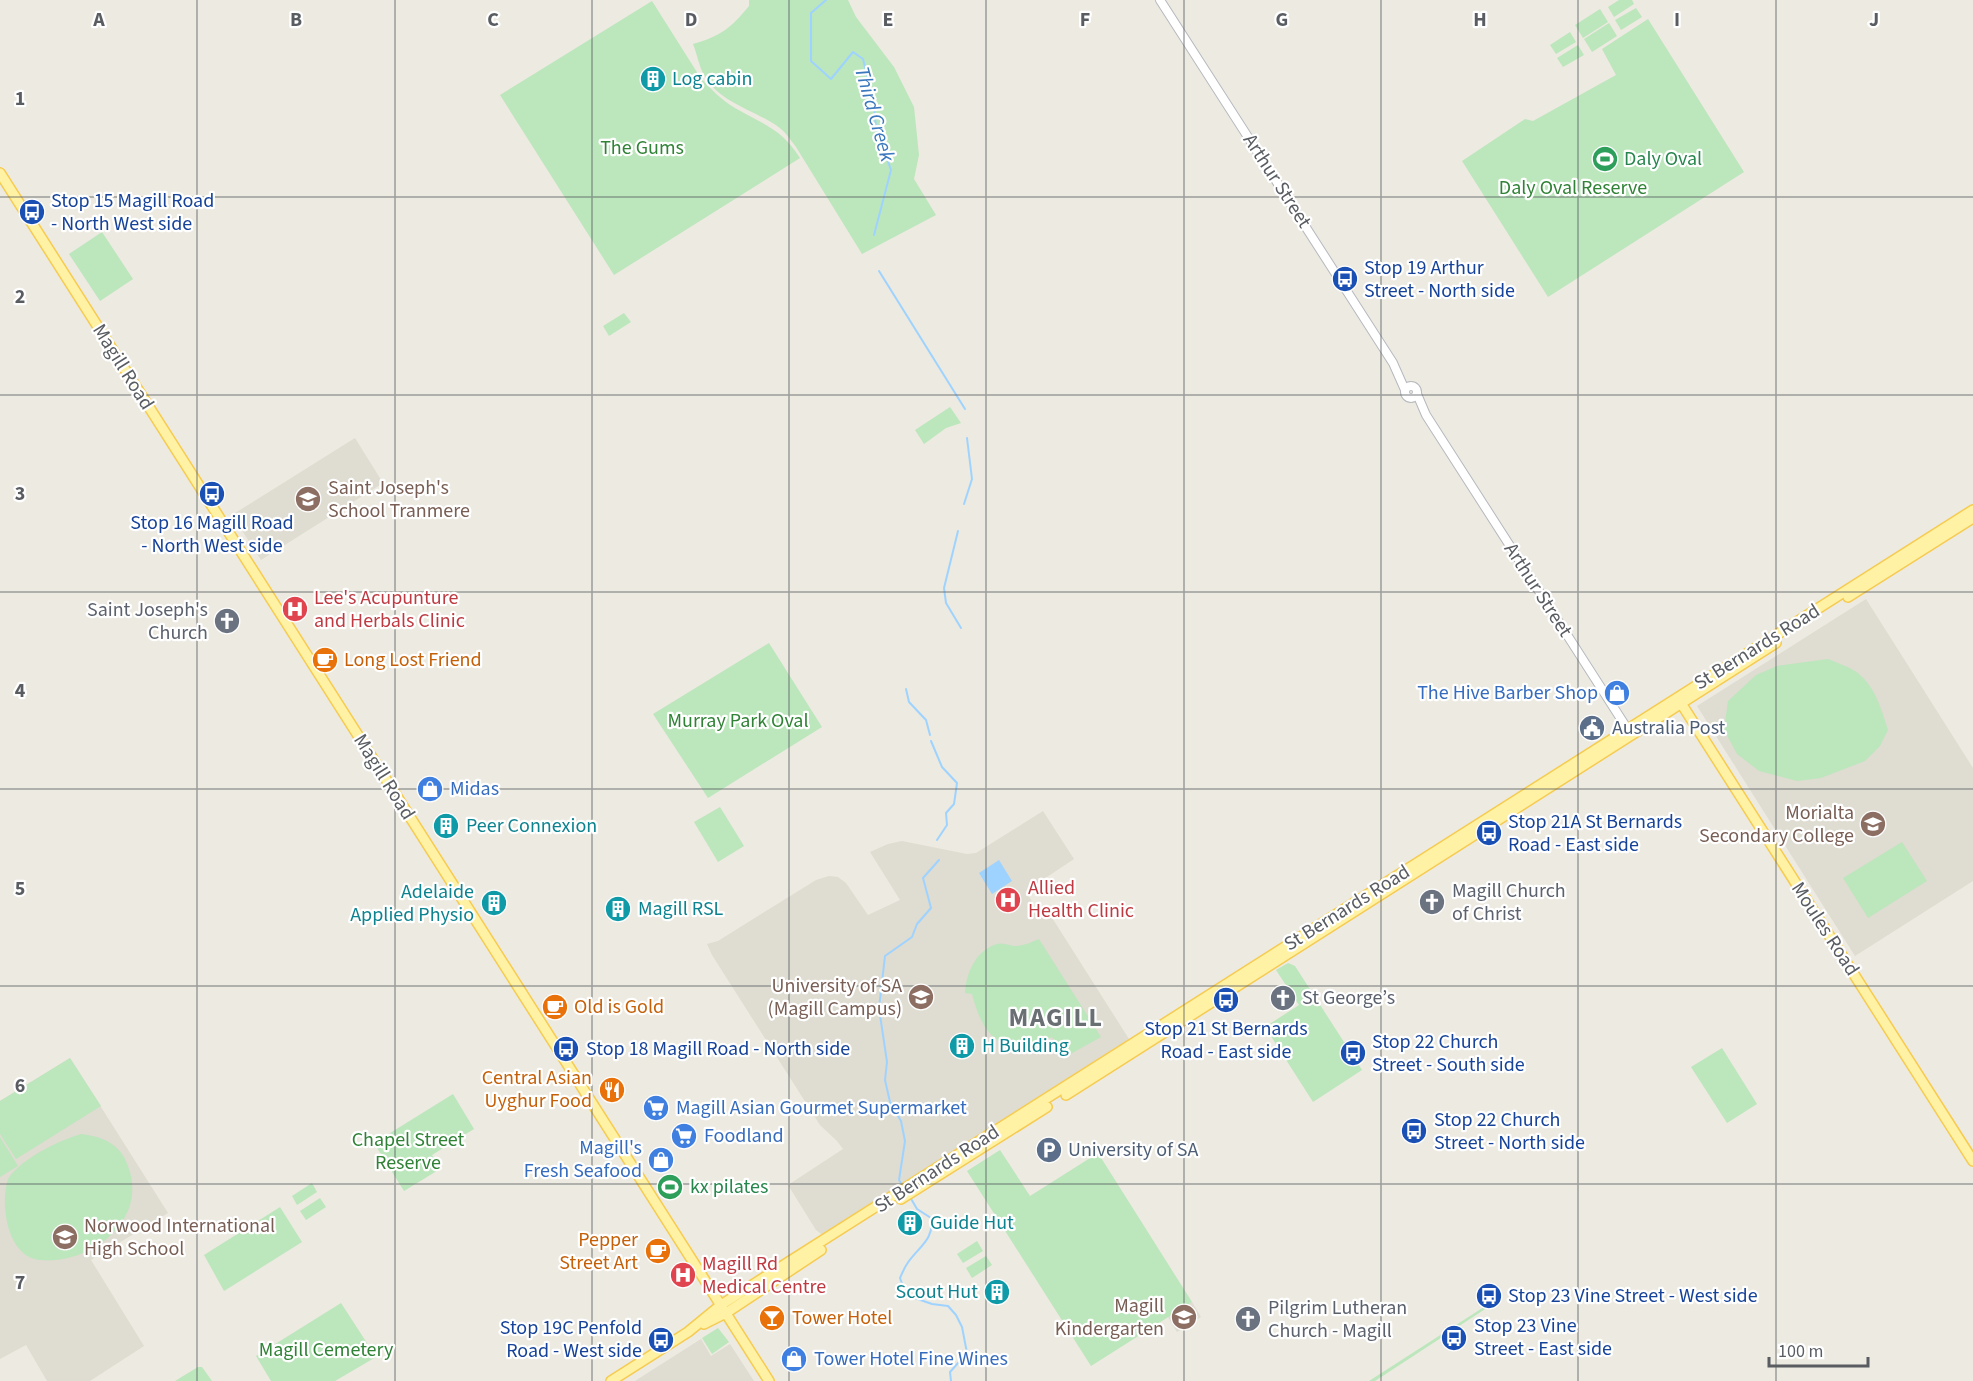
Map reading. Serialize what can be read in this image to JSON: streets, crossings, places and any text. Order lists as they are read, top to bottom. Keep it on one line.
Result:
{"streets":{"main road":["Magill Road","St Bernards Road","Moules Road"],"street":["Arthur Street"]},"crossings":[["Arthur Street","St Bernards Road"],["Magill Road","St Bernards Road"],["St Bernards Road","Moules Road"]],"districts":["MAGILL"],"water":["Third Creek"],"parks":["The Gums","Daly Oval Reserve","Murray Park Oval","Chapel Street Reserve","Magill Cemetery"],"places":{"building":["Log cabin","Peer Connexion","Adelaide Applied Physio","Magill RSL","H Building","Guide Hut","Scout Hut"],"sports":["Daly Oval","kx pilates"],"bus stop":["Stop 15 Magill Road - North West side","Stop 19 Arthur Street - North side","Stop 16 Magill Road - North West side","Stop 21A St Bernards Road - East side","Stop 21 St Bernards Road - East side","Stop 18 Magill Road - North side","Stop 22 Church Street - South side","Stop 22 Church Street - North side","Stop 23 Vine Street - West side","Stop 23 Vine Street - East side","Stop 19C Penfold Road - West side"],"school or university":["Saint Joseph's School Tranmere","Morialta Secondary College","University of SA (Magill Campus)","Norwood International High School","Magill Kindergarten"],"hospital":["Lee's Acupunture and Herbals Clinic","Allied Health Clinic","Magill Rd Medical Centre"],"church":["Saint Joseph's Church","Magill Church of Christ","St George’s","Pilgrim Lutheran Church - Magill"],"cafe":["Long Lost Friend","Old is Gold","Pepper Street Art"],"shop":["The Hive Barber Shop","Midas","Magill's Fresh Seafood","Tower Hotel Fine Wines"],"public building":["Australia Post"],"restaurant":["Central Asian Uyghur Food"],"supermarket":["Magill Asian Gourmet Supermarket","Foodland"],"parking":["University of SA"],"bar":["Tower Hotel"]},"scale_bar":"100 m","grid":{"columns":["A","B","C","D","E","F","G","H","I","J"],"rows":["1","2","3","4","5","6","7"]}}
